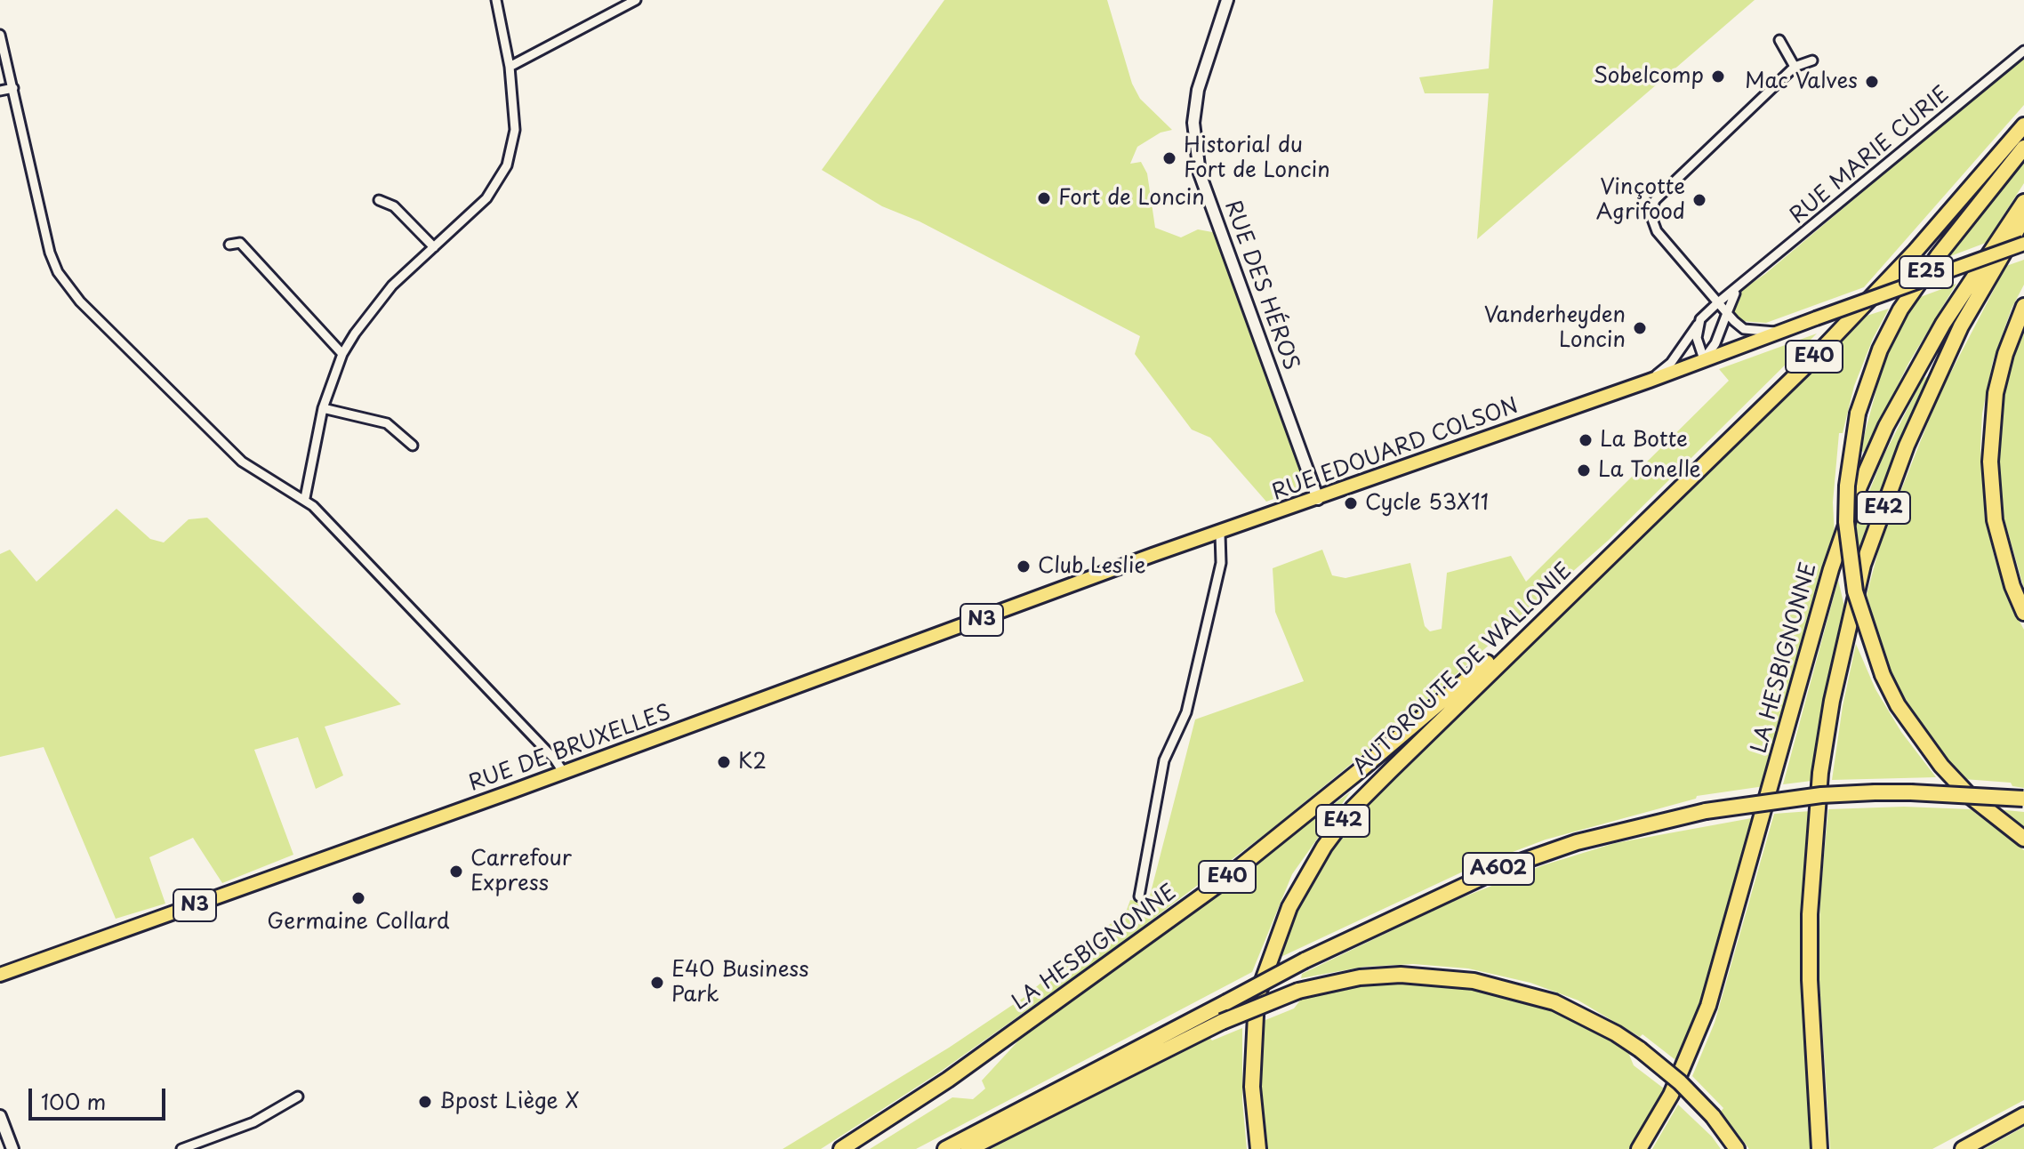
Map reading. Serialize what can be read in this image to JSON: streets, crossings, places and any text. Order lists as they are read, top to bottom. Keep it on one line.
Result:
{"streets":{"highway":["E25","E40","E42","LA HESBIGNONNE","AUTOROUTE DE WALLONIE","A602"],"main road":["RUE EDOUARD COLSON","N3","RUE DE BRUXELLES"],"street":["RUE MARIE CURIE","RUE DES HÉROS"]},"crossings":[["RUE MARIE CURIE","RUE EDOUARD COLSON"],["RUE DES HÉROS","RUE EDOUARD COLSON"],["E40","LA HESBIGNONNE"],["E40","AUTOROUTE DE WALLONIE"],["RUE EDOUARD COLSON","RUE DE BRUXELLES"],["LA HESBIGNONNE","AUTOROUTE DE WALLONIE"]],"places":["Sobelcomp","Mac Valves","Historial du Fort de Loncin","Fort de Loncin","Vinçotte Agrifood","Vanderheyden Loncin","La Botte","La Tonelle","Cycle 53X11","Club Leslie","K2","Carrefour Express","Germaine Collard","E40 Business Park","Bpost Liège X"],"scale_bar":"100 m"}
